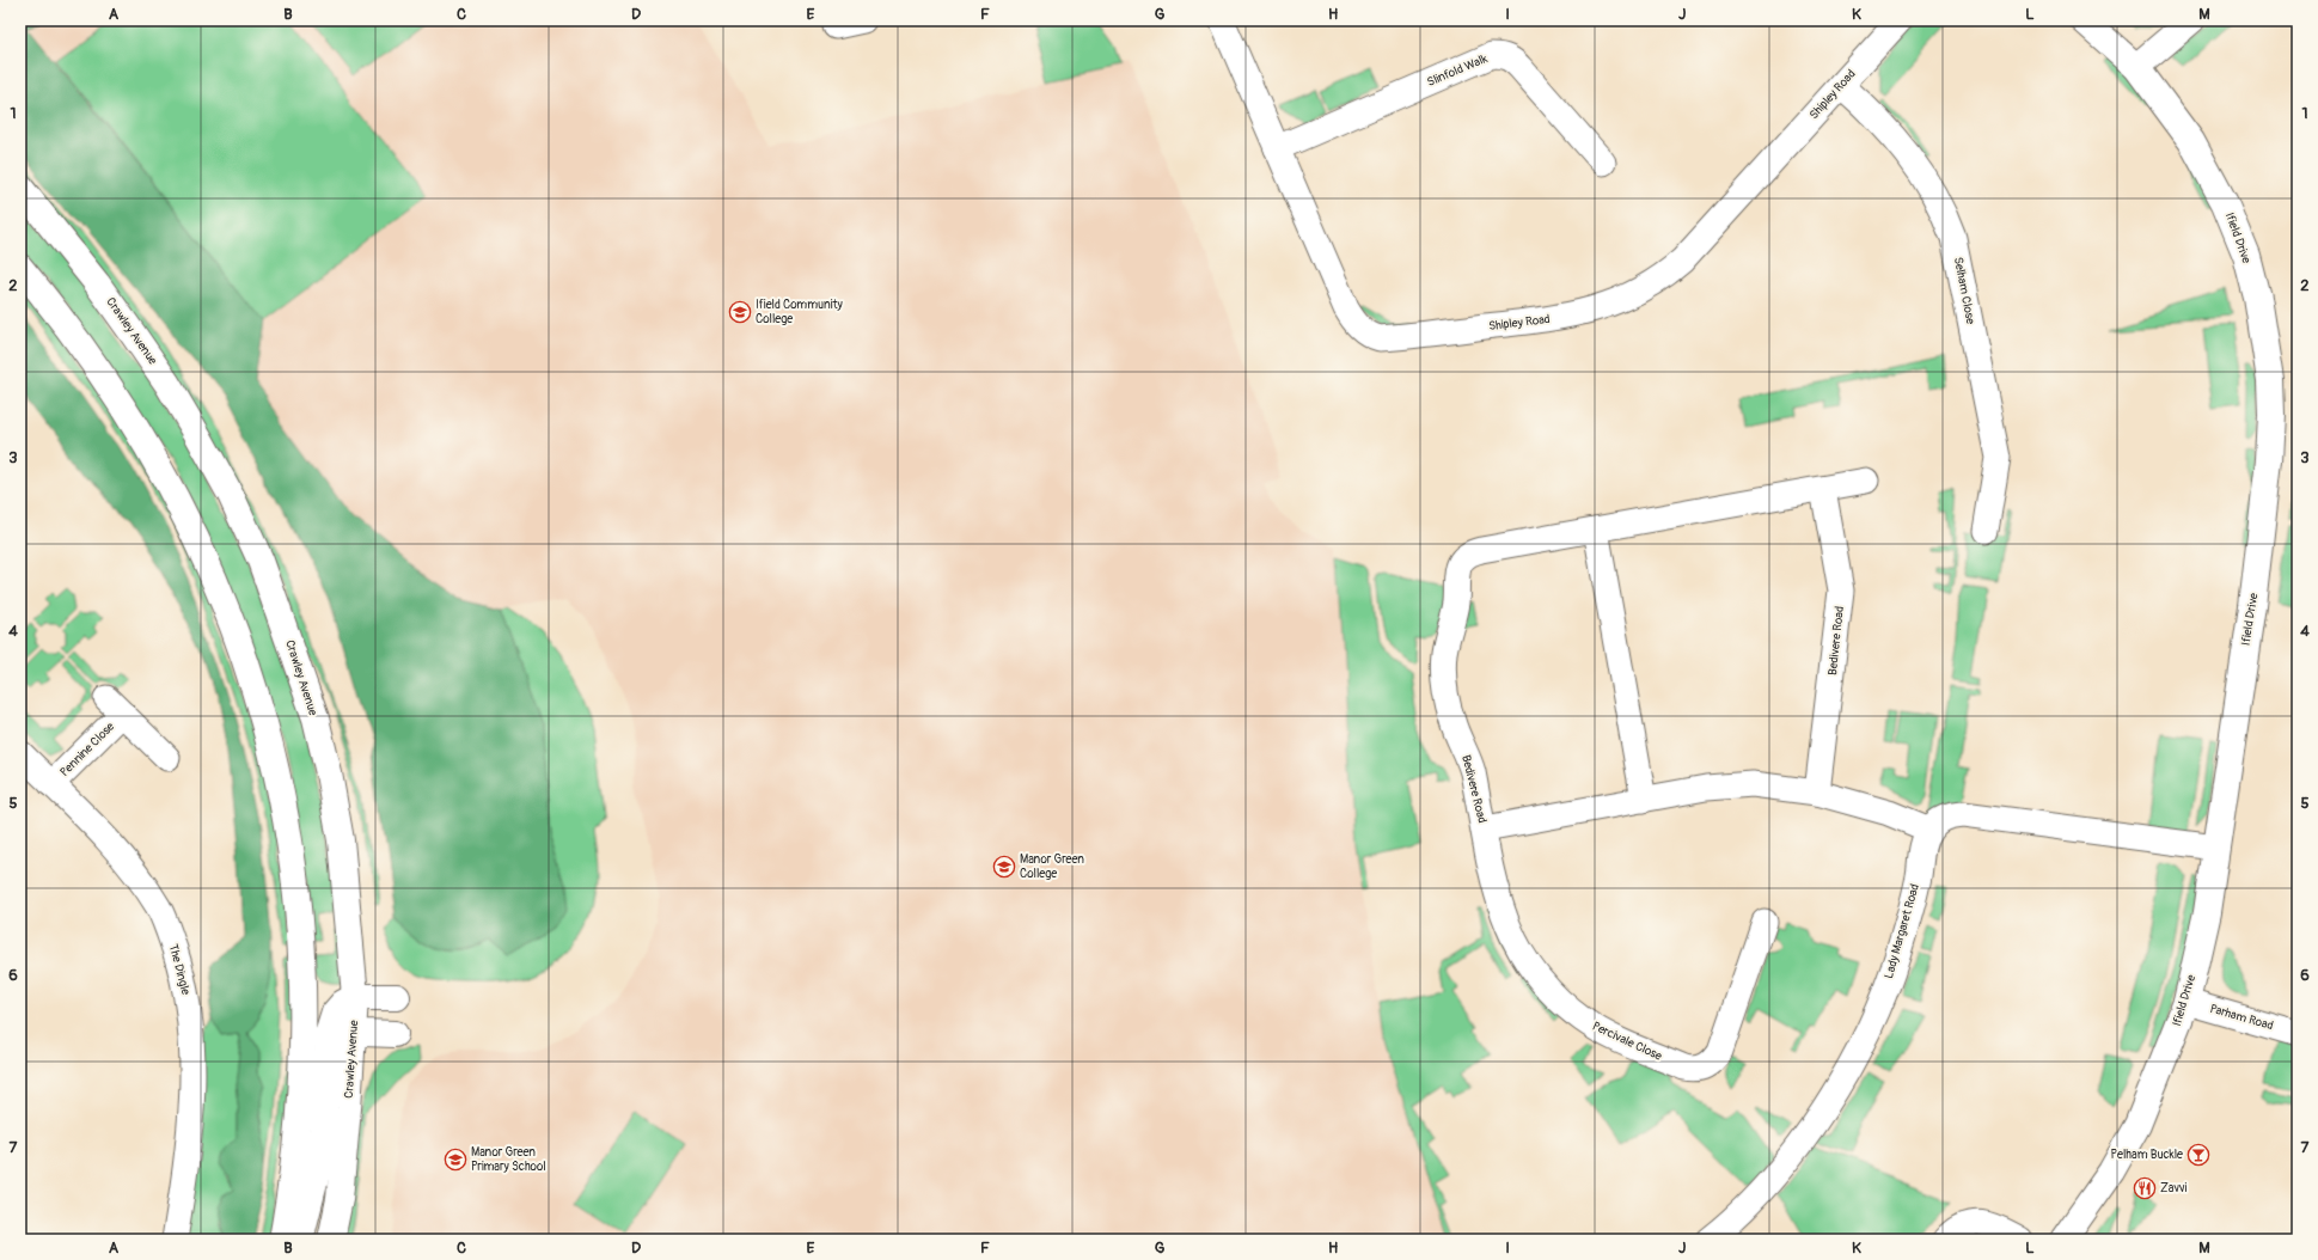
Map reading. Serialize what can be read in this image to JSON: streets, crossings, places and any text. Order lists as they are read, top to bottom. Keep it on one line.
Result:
{"streets":{"main road":["Ifield Drive","Crawley Avenue"],"street":["Slinfold Walk","Shipley Road","Selham Close","Bedivere Road","Pennine Close","Lady Margaret Road","The Dingle","Parham Road","Percivale Close"]},"crossings":[["Slinfold Walk","Shipley Road"],["Shipley Road","Selham Close"],["Ifield Drive","Parham Road"],["Bedivere Road","Lady Margaret Road"],["Bedivere Road","Percivale Close"],["Pennine Close","The Dingle"]],"places":{"school or university":["Ifield Community College","Manor Green College","Manor Green Primary School"],"bar":["Pelham Buckle"],"restaurant":["Zavvi"]},"grid":{"columns":["A","B","C","D","E","F","G","H","I","J","K","L","M"],"rows":["1","2","3","4","5","6","7"]}}
